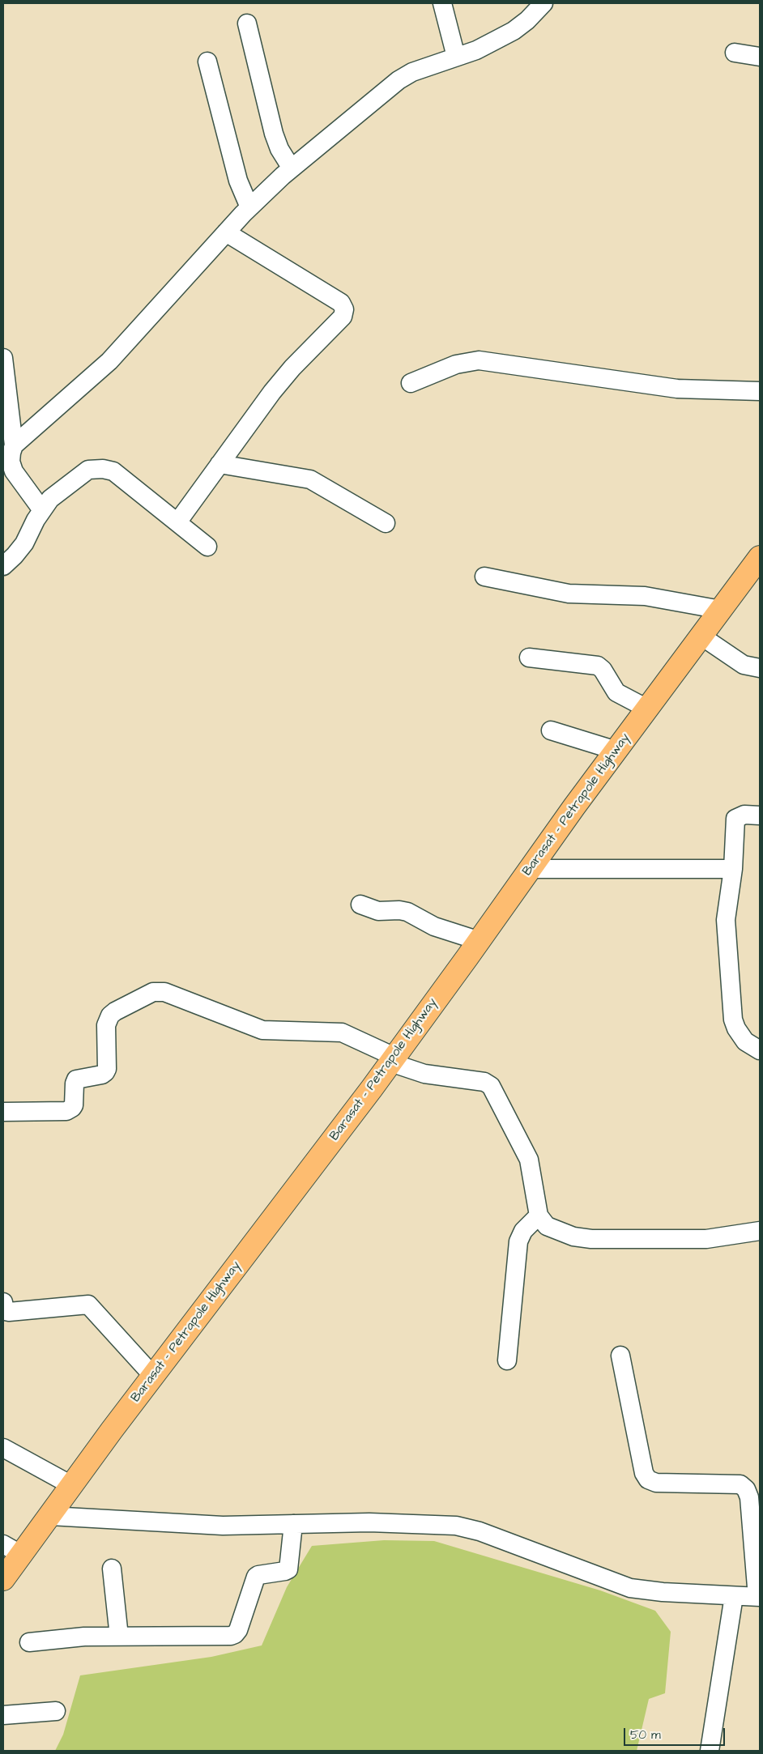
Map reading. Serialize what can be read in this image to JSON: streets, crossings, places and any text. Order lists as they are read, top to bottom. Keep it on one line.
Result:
{"streets":{"highway":["Barasat - Petrapole Highway"]},"scale_bar":"50 m"}
